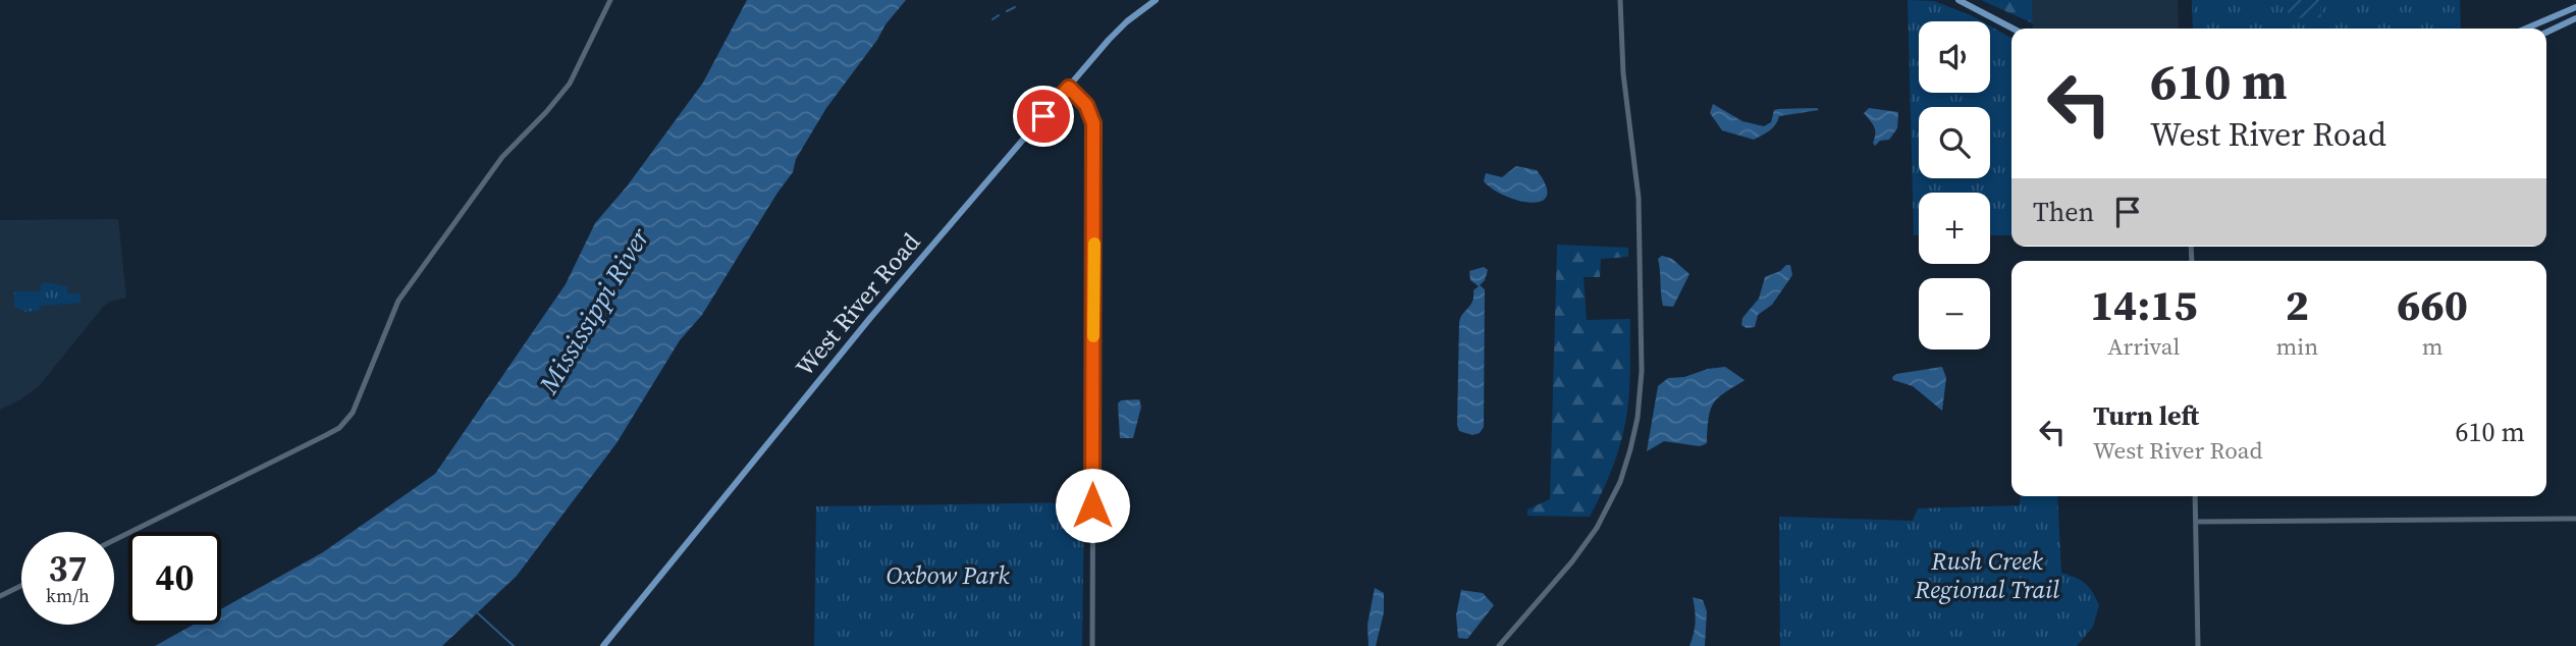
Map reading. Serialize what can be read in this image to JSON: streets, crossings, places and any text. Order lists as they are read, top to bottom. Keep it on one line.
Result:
{"streets":{"main road":["West River Road"]},"water":["Mississippi River"],"parks":["Rush Creek Regional Trail","Oxbow Park"],"page":{"map_buttons":["+","−"],"turn":["610 m","West River Road"],"then":"Then","eta":["14:15","Arrival","2","min","660","m"],"list":[{"name":"Turn left","note":"West River Road","value":"610 m"}],"speed":"37 km/h","limit":"40"}}
